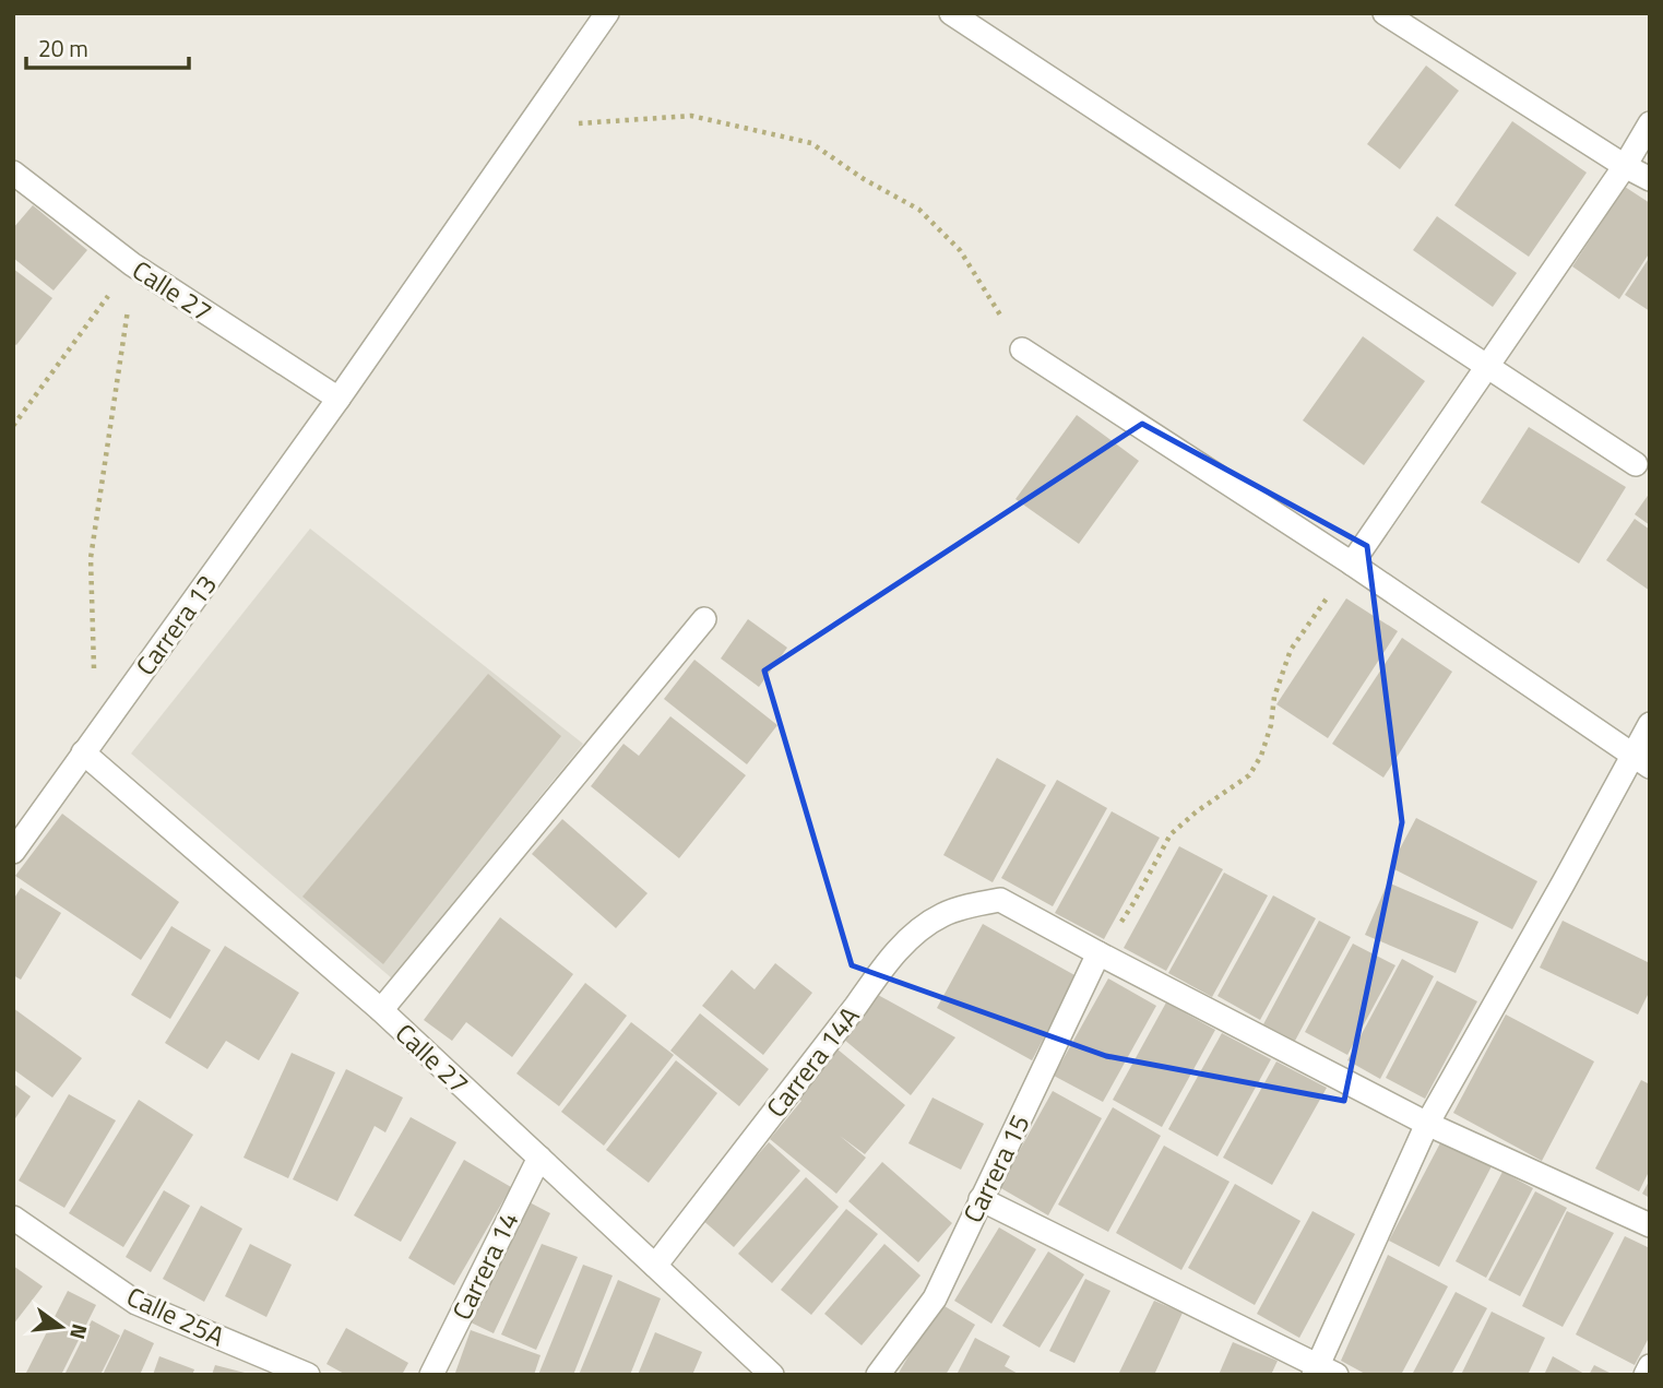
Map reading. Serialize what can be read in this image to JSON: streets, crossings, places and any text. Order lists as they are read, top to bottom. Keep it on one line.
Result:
{"streets":{"street":["Calle 27","Carrera 13","Carrera 14A","Carrera 15","Carrera 14","Calle 25A"]},"crossings":[["Calle 27","Carrera 13"],["Calle 27","Carrera 14A"],["Calle 27","Carrera 14"],["Carrera 14A","Carrera 15"]],"scale_bar":"20 m","north":"right"}
